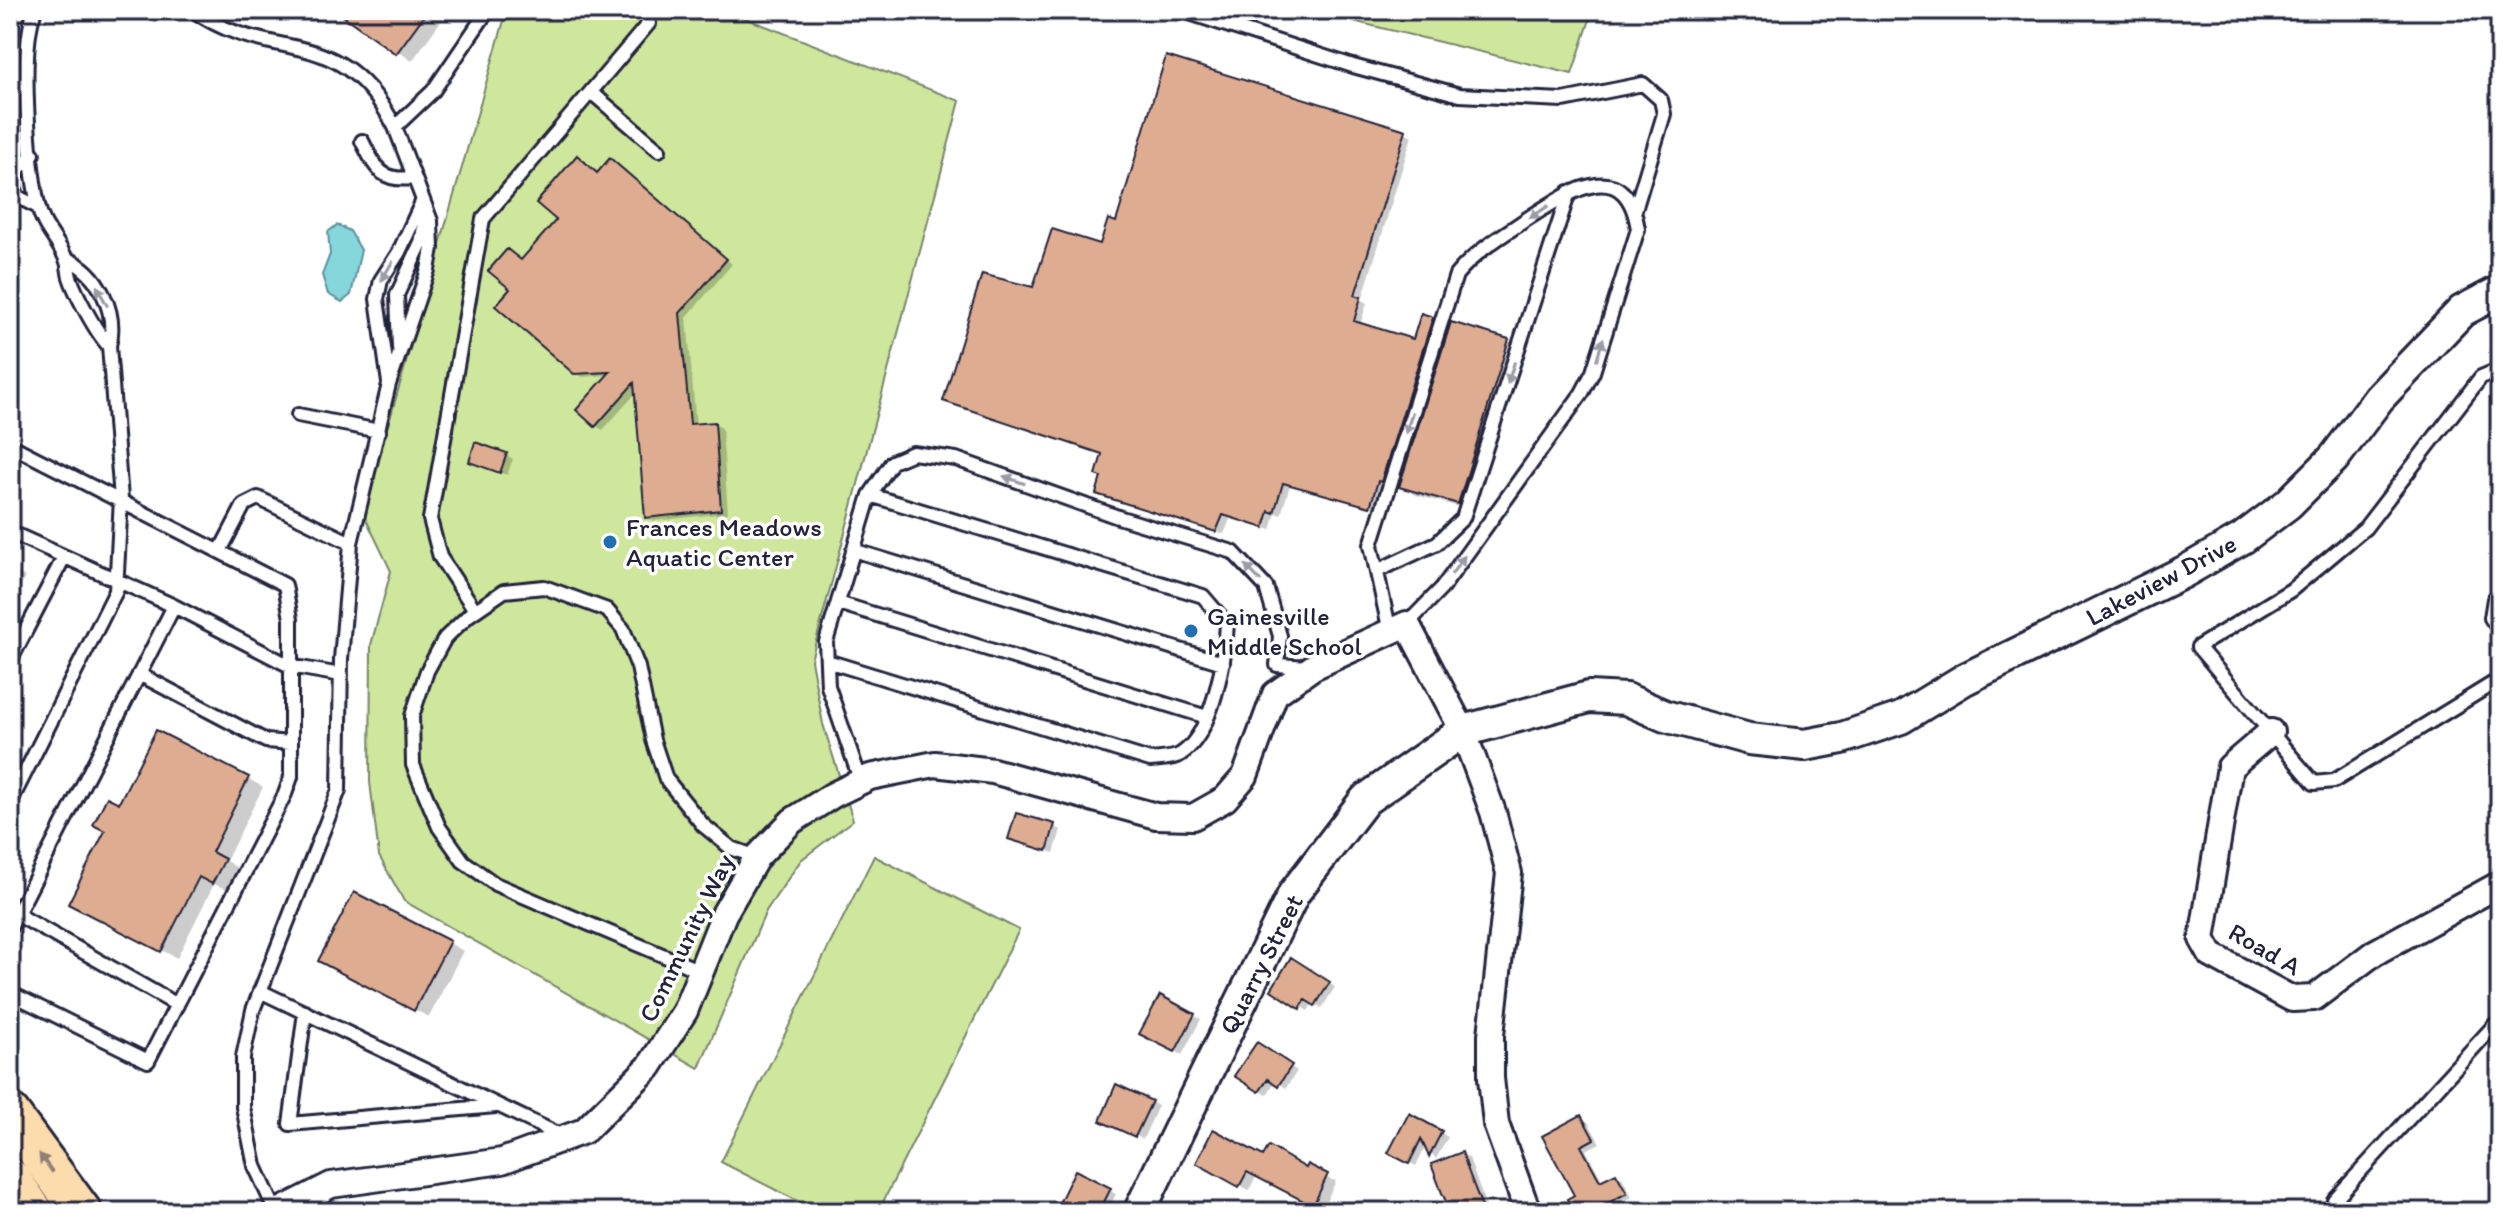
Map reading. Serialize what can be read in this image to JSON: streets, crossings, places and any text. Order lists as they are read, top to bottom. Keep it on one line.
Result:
{"streets":{"street":["Lakeview Drive","Community Way","Road A","Quarry Street"]},"crossings":[["Lakeview Drive","Quarry Street"]],"places":["Frances Meadows Aquatic Center","Gainesville Middle School"]}
